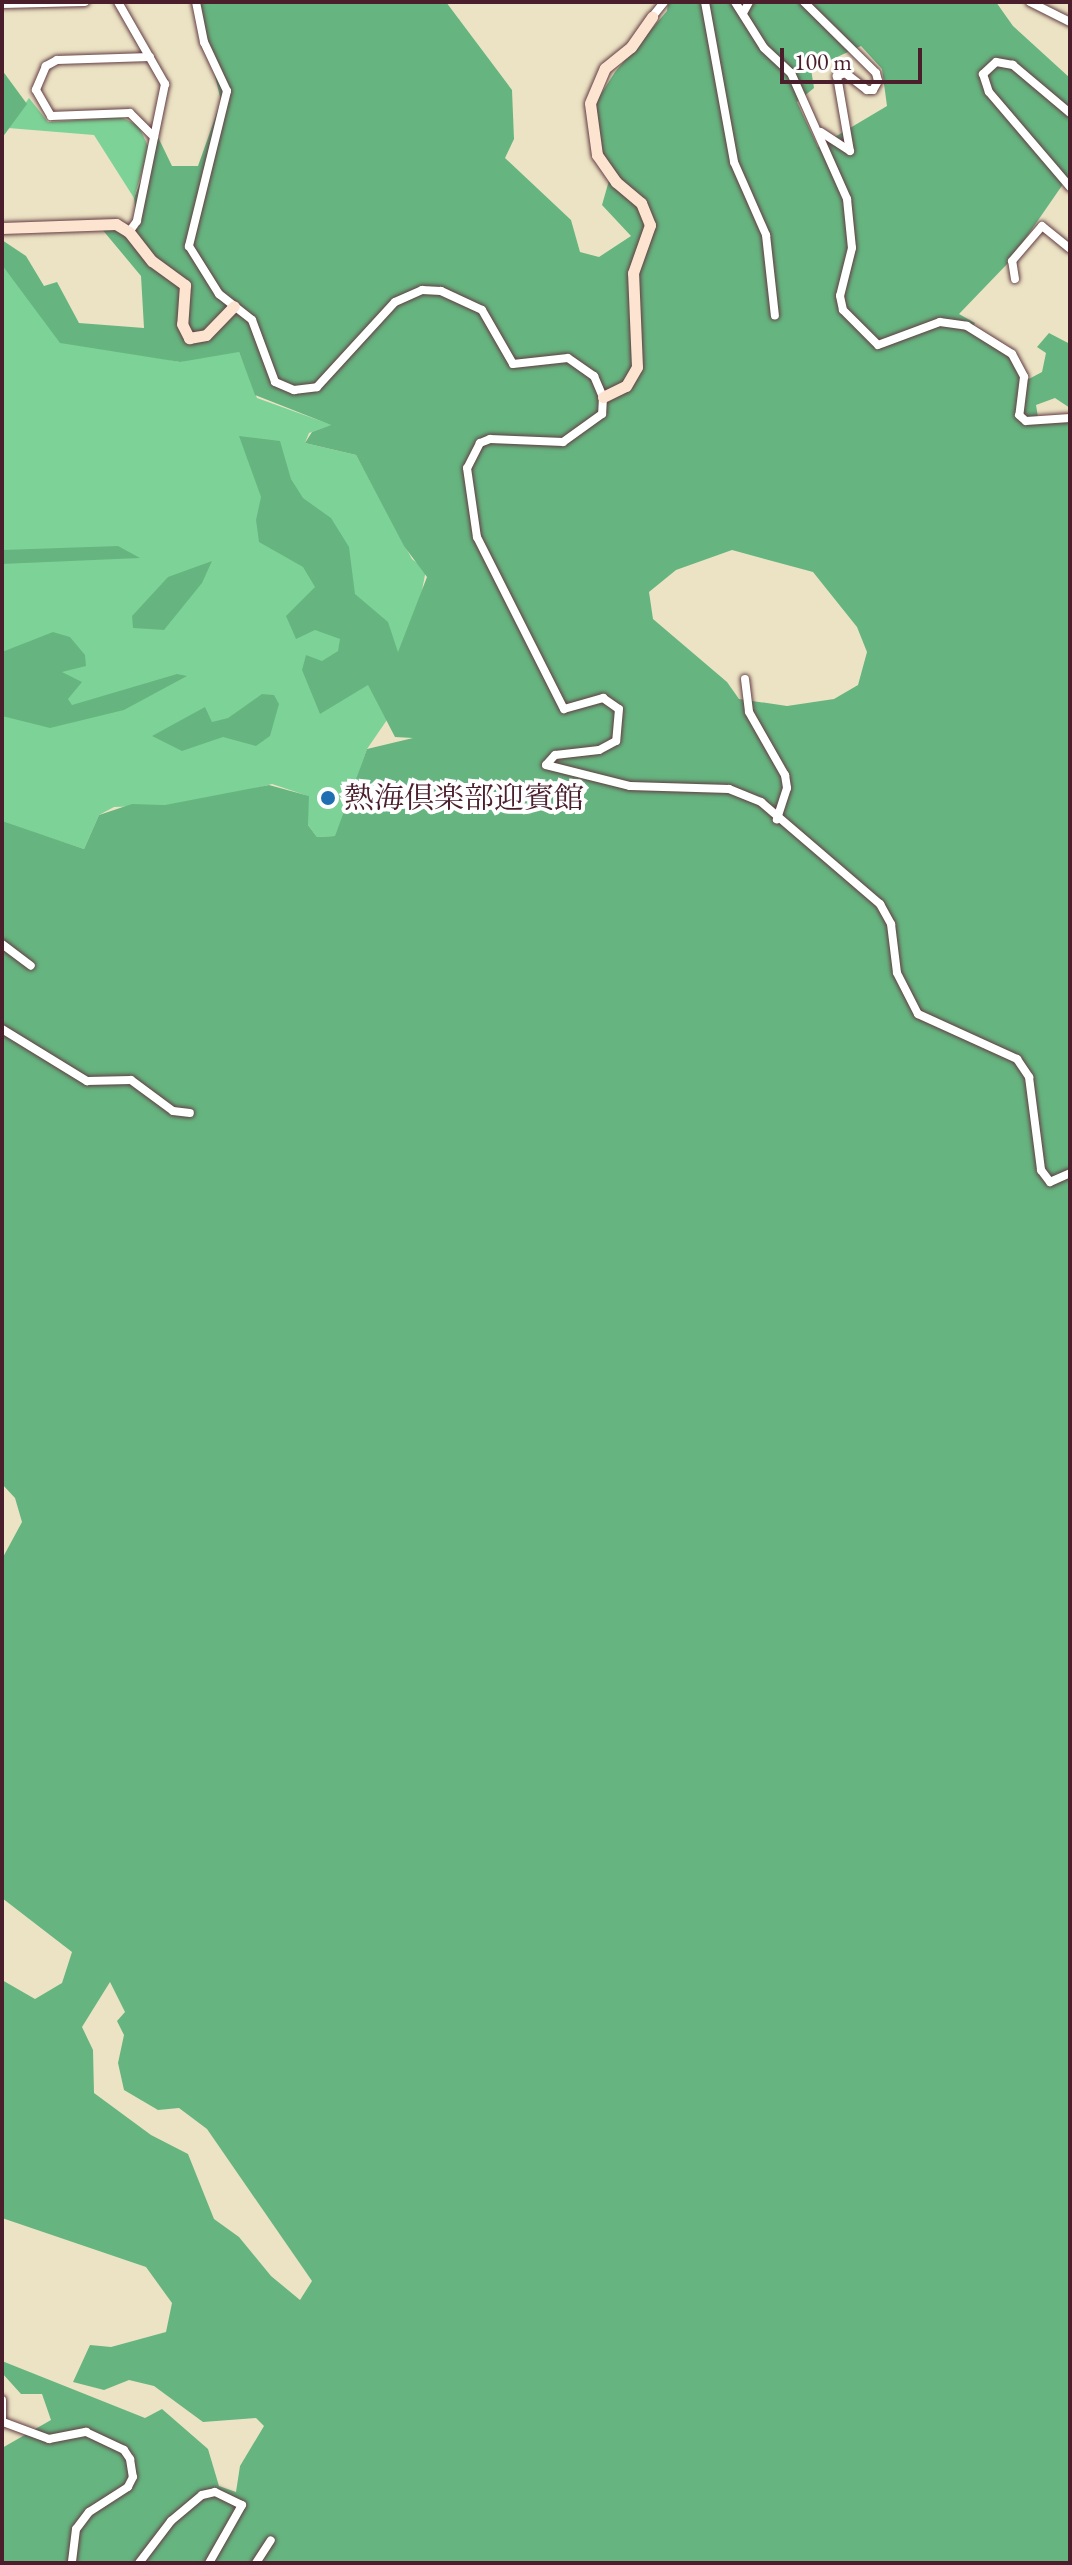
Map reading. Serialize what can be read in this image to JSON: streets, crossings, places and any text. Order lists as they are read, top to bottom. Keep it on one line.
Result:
{"places":["熱海倶楽部迎賓館"],"scale_bar":"100 m"}
